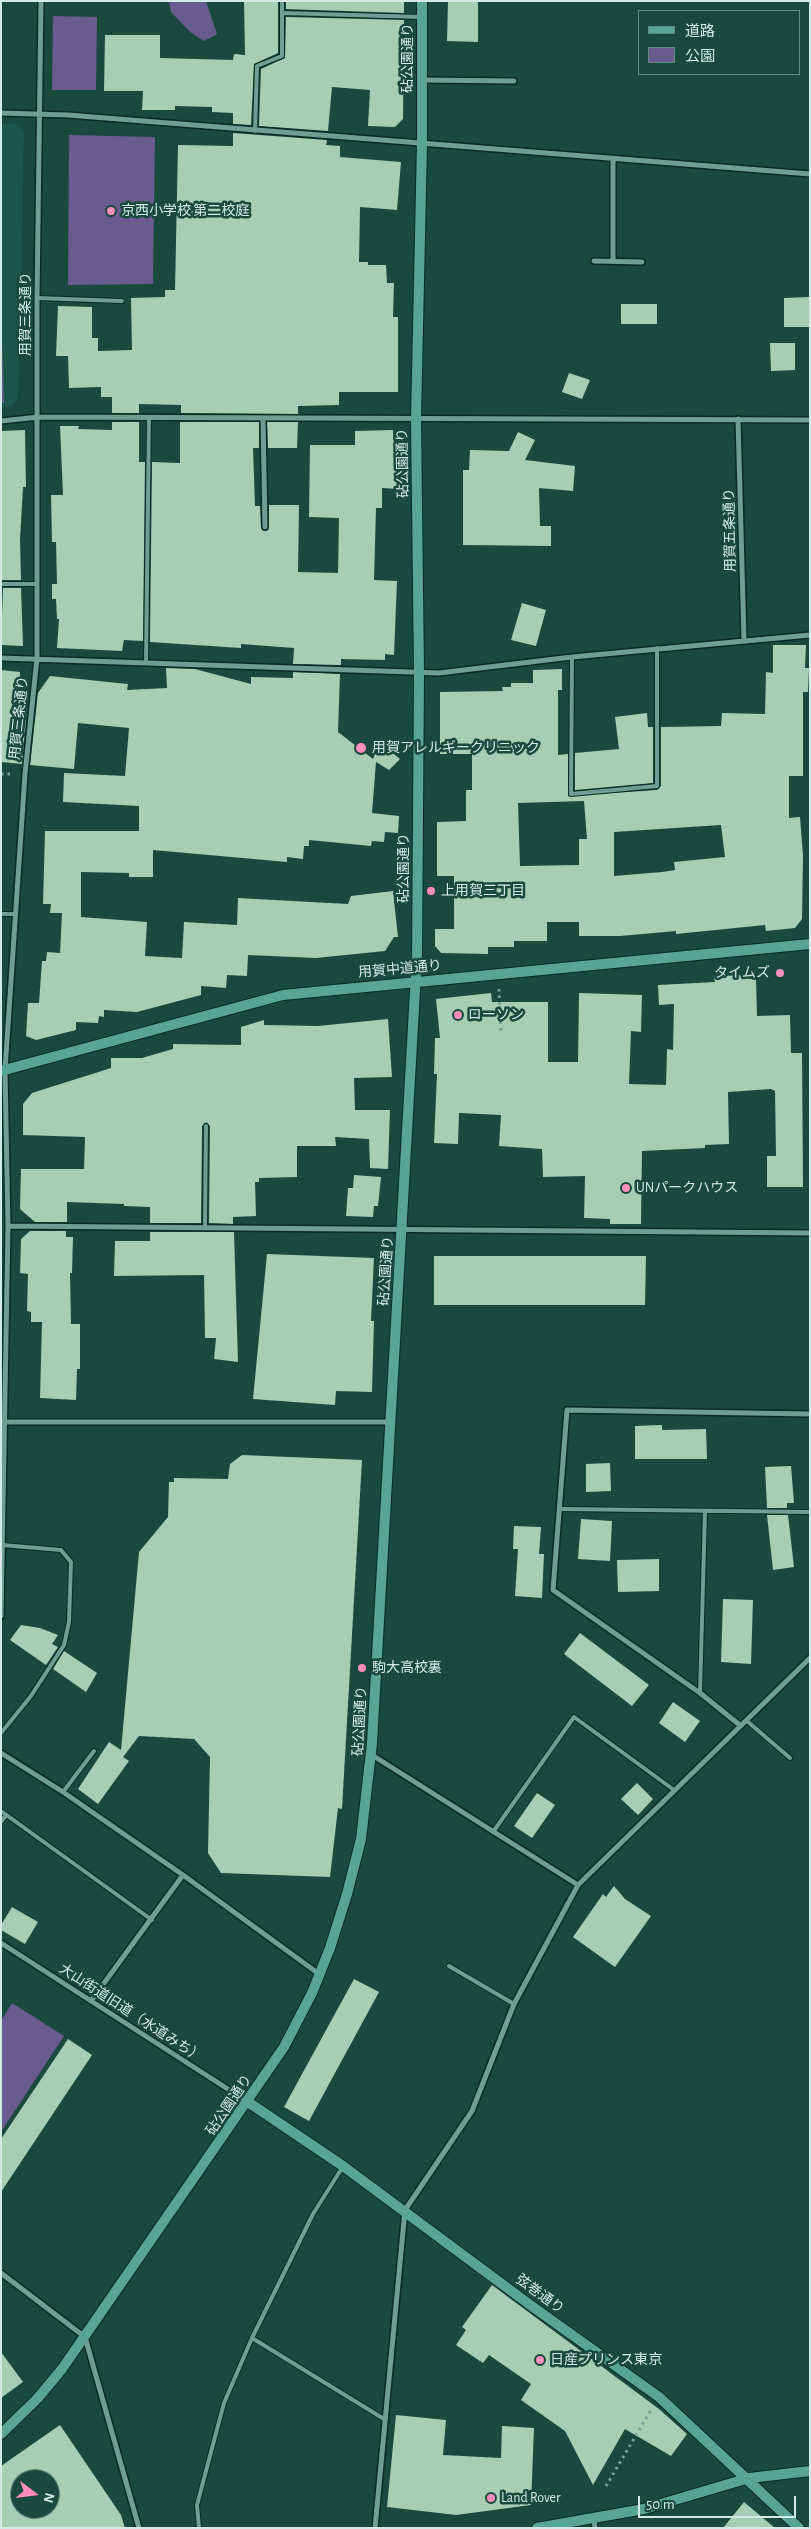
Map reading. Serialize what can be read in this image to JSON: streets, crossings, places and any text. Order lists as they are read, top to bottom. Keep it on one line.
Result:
{"streets":{"street":["砧公園通り","用賀三条通り","用賀五条通り","用賀中道通り","大山街道旧道（水道みち）","弦巻通り"]},"crossings":[["砧公園通り","用賀中道通り"],["砧公園通り","大山街道旧道（水道みち）"],["砧公園通り","弦巻通り"],["用賀三条通り","用賀中道通り"],["大山街道旧道（水道みち）","弦巻通り"]],"places":["京西小学校 第二校庭","用賀アレルギークリニック","上用賀三丁目","タイムズ","ローソン","UNパークハウス","駒大高校裏","日産プリンス東京","Land Rover"],"legend":["道路","公園"],"scale_bar":"50 m","north":"right"}
